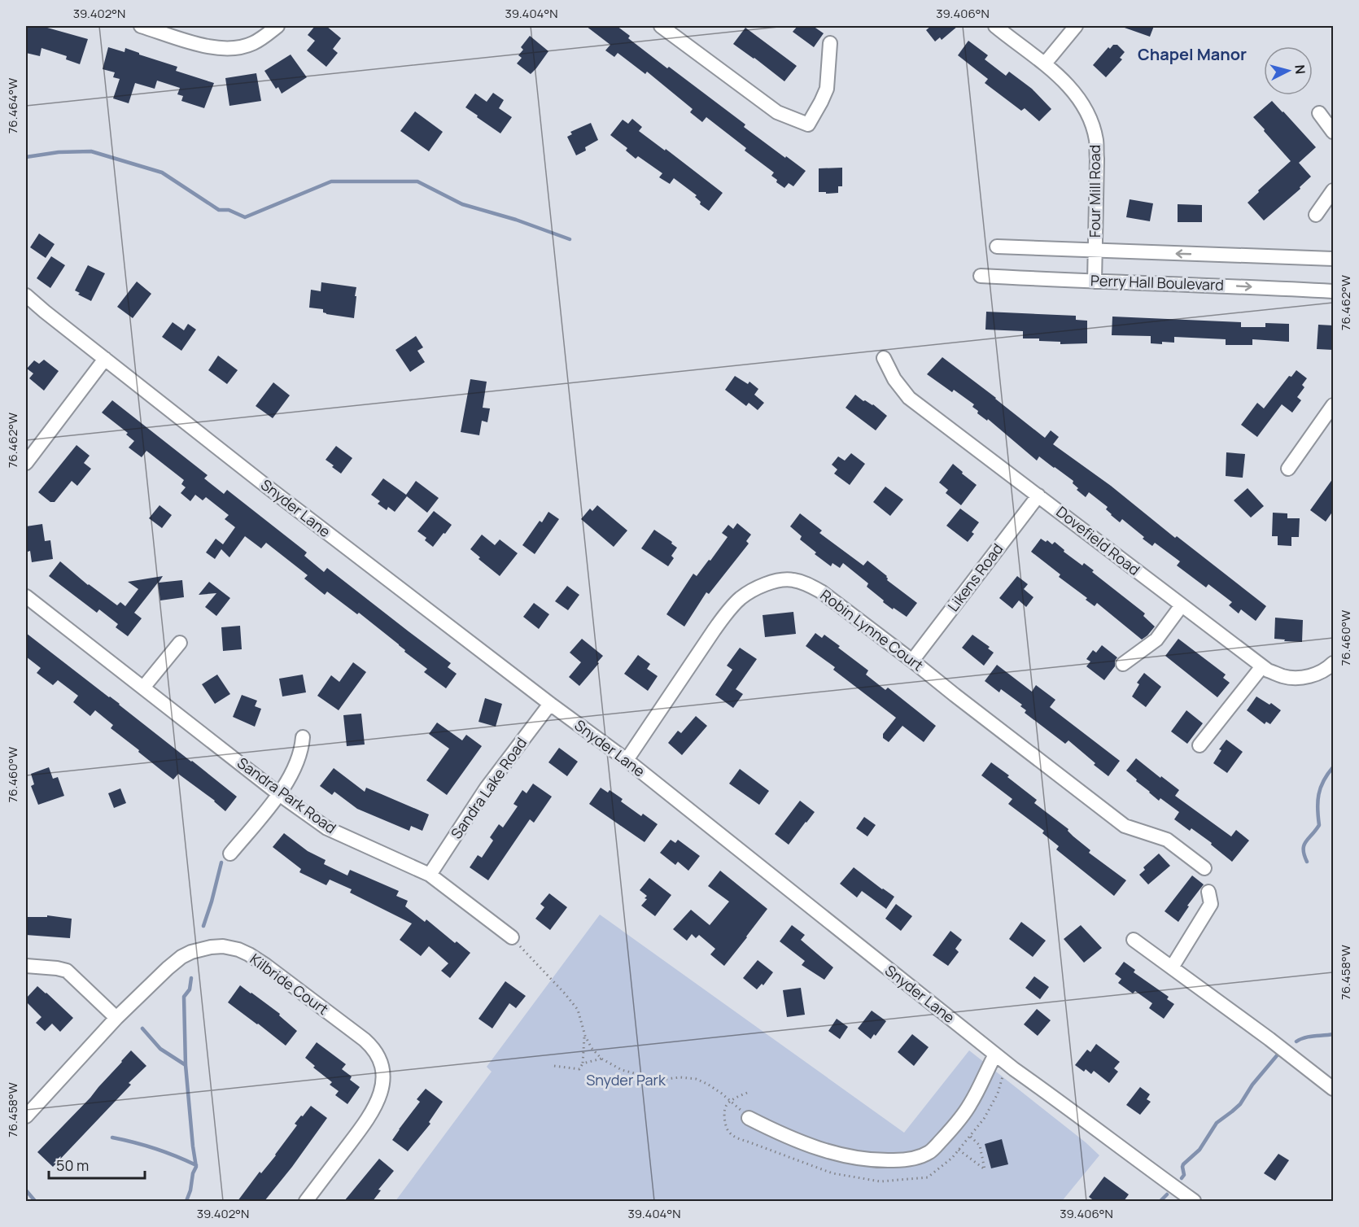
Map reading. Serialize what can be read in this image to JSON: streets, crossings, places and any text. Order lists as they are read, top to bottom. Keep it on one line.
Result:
{"streets":{"street":["Four Mill Road","Perry Hall Boulevard","Snyder Lane","Dovefield Road","Likens Road","Robin Lynne Court","Sandra Lake Road","Sandra Park Road","Kilbride Court"]},"crossings":[["Four Mill Road","Perry Hall Boulevard"],["Snyder Lane","Robin Lynne Court"],["Snyder Lane","Sandra Lake Road"],["Dovefield Road","Likens Road"],["Likens Road","Robin Lynne Court"],["Sandra Lake Road","Sandra Park Road"]],"districts":["Chapel Manor"],"parks":["Snyder Park"],"scale_bar":"50 m","north":"right","coordinates":["39.402°N","39.404°N","39.406°N","76.464°W","76.462°W","76.460°W","76.458°W"]}
